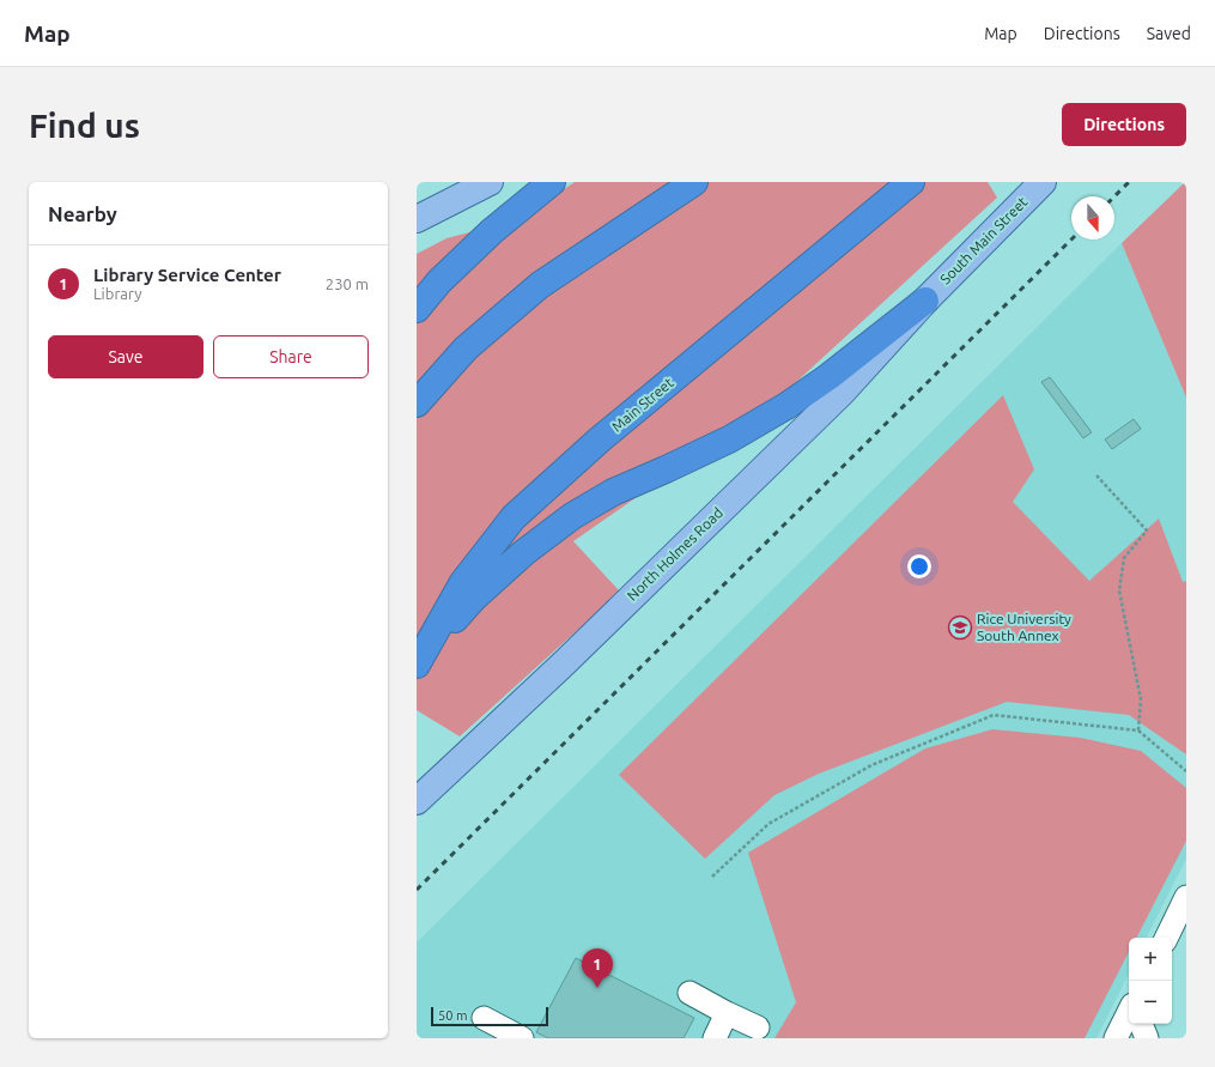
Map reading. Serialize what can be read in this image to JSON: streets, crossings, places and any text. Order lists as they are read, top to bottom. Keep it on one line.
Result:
{"streets":{"highway":["Main Street"],"main road":["South Main Street","North Holmes Road"]},"crossings":[["South Main Street","North Holmes Road"]],"places":{"school or university":["Rice University South Annex"]},"scale_bar":"50 m","north":"bottom","page":{"header":"Map","nav":["Map","Directions","Saved"],"buttons":["Directions",["Save","Share"]],"title":"Find us","heading":"Nearby","list":[{"mark":"1","name":"Library Service Center","note":"Library","value":"230 m"}],"map_buttons":["+","−"],"pins":"1","scale":"50 m"}}
